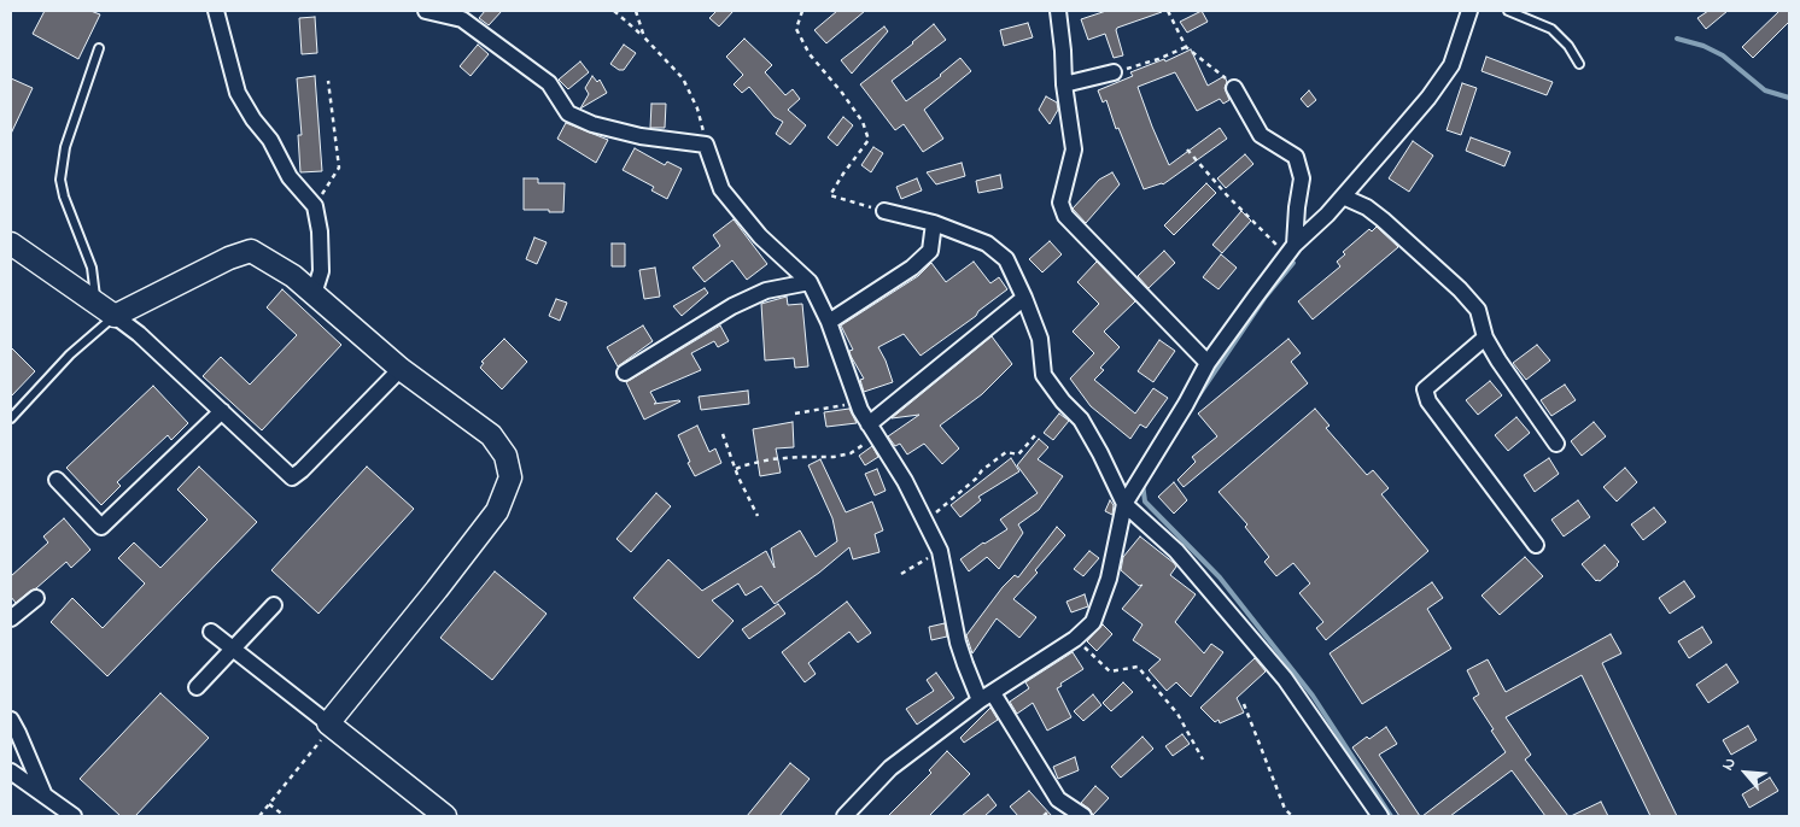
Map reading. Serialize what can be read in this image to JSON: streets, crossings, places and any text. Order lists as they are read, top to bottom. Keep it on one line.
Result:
{"north":"top left"}
